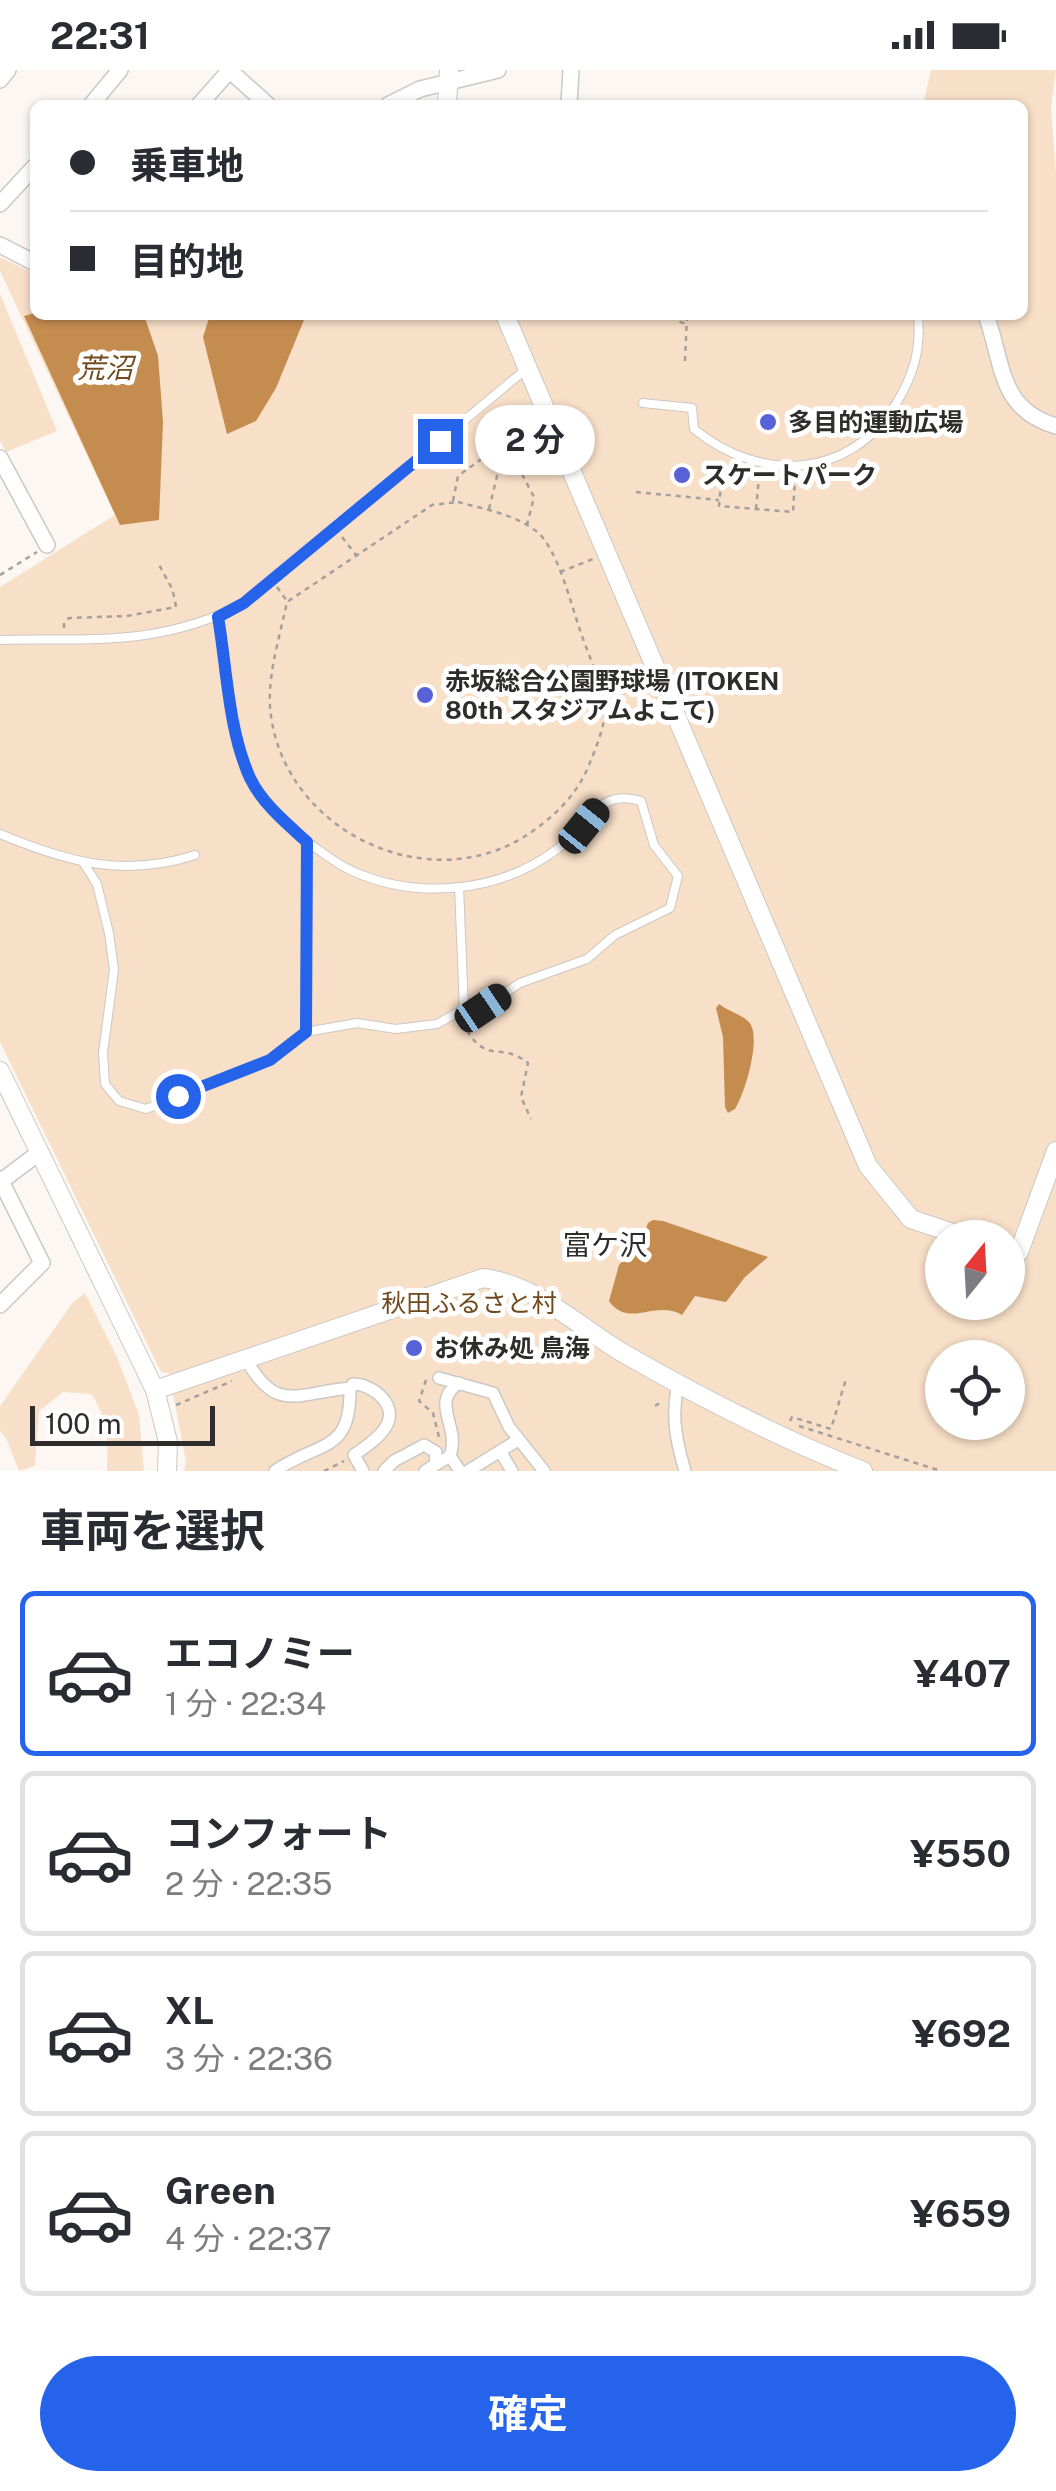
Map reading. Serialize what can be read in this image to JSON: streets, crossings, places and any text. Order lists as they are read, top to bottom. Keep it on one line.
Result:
{"districts":["富ケ沢"],"water":["荒沼"],"parks":["秋田ふるさと村"],"places":["多目的運動広場","スケートパーク","赤坂総合公園野球場 (ITOKEN 80th スタジアムよこて)","お休み処 鳥海"],"scale_bar":"100 m","north":"top","page":{"status":"22:31","banner":["乗車地","目的地"],"bubble":"2 分","scale":"100 m","heading":"車両を選択","list":[{"name":"エコノミー","note":"1 分 · 22:34","value":"¥407"},{"name":"コンフォート","note":"2 分 · 22:35","value":"¥550"},{"name":"XL","note":"3 分 · 22:36","value":"¥692"},{"name":"Green","note":"4 分 · 22:37","value":"¥659"}],"buttons":"確定"}}
